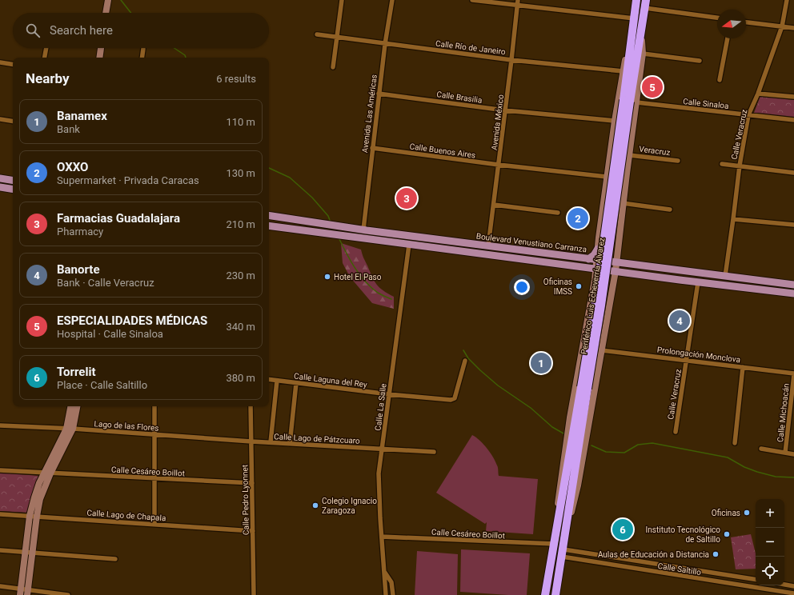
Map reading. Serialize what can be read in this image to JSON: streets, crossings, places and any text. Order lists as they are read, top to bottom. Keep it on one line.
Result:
{"streets":{"highway":["Periférico Luis Echeverría Álvarez"],"main road":["Boulevard Venustiano Carranza"],"street":["Calle Río de Janeiro","Calle Brasilia","Calle Sinaloa","Avenida Las Américas","Avenida México","Calle Veracruz","Calle Buenos Aires","Veracruz","Prolongación Monclova","Calle Laguna del Rey","Calle La Salle","Calle Michoacán","Lago de las Flores","Calle Lago de Pátzcuaro","Calle Cesáreo Boillot","Calle Pedro Lyonnet","Calle Lago de Chapala","Calle Saltillo"]},"crossings":[["Calle Río de Janeiro","Avenida Las Américas"],["Calle Río de Janeiro","Avenida México"],["Calle Río de Janeiro","Periférico Luis Echeverría Álvarez"],["Calle Brasilia","Avenida Las Américas"],["Calle Brasilia","Avenida México"],["Calle Brasilia","Periférico Luis Echeverría Álvarez"],["Calle Sinaloa","Calle Veracruz"],["Calle Sinaloa","Periférico Luis Echeverría Álvarez"],["Avenida Las Américas","Calle Buenos Aires"],["Avenida Las Américas","Boulevard Venustiano Carranza"],["Avenida México","Calle Buenos Aires"],["Avenida México","Boulevard Venustiano Carranza"],["Calle Veracruz","Boulevard Venustiano Carranza"],["Calle Veracruz","Prolongación Monclova"],["Calle Buenos Aires","Periférico Luis Echeverría Álvarez"],["Boulevard Venustiano Carranza","Periférico Luis Echeverría Álvarez"],["Periférico Luis Echeverría Álvarez","Calle Cesáreo Boillot"],["Periférico Luis Echeverría Álvarez","Calle Saltillo"],["Prolongación Monclova","Calle Michoacán"],["Calle Laguna del Rey","Calle La Salle"],["Calle La Salle","Calle Lago de Pátzcuaro"],["Calle La Salle","Calle Cesáreo Boillot"],["Lago de las Flores","Calle Lago de Pátzcuaro"],["Lago de las Flores","Calle Pedro Lyonnet"],["Calle Lago de Pátzcuaro","Calle Pedro Lyonnet"],["Calle Cesáreo Boillot","Calle Pedro Lyonnet"],["Calle Pedro Lyonnet","Calle Lago de Chapala"]],"places":["Hotel El Paso","Oficinas IMSS","Colegio Ignacio Zaragoza","Oficinas","Instituto Tecnológico de Saltillo","Aulas de Educación a Distancia"],"north":"left","page":{"search":"Search here","heading":["Nearby","6 results"],"pins":["5","3","2","4","1","6"],"list":[{"mark":"1","name":"Banamex","note":"Bank","value":"110 m"},{"mark":"2","name":"OXXO","note":"Supermarket · Privada Caracas","value":"130 m"},{"mark":"3","name":"Farmacias Guadalajara","note":"Pharmacy","value":"210 m"},{"mark":"4","name":"Banorte","note":"Bank · Calle Veracruz","value":"230 m"},{"mark":"5","name":"ESPECIALIDADES MÉDICAS","note":"Hospital · Calle Sinaloa","value":"340 m"},{"mark":"6","name":"Torrelit","note":"Place · Calle Saltillo","value":"380 m"}],"map_buttons":["+","−"]}}
